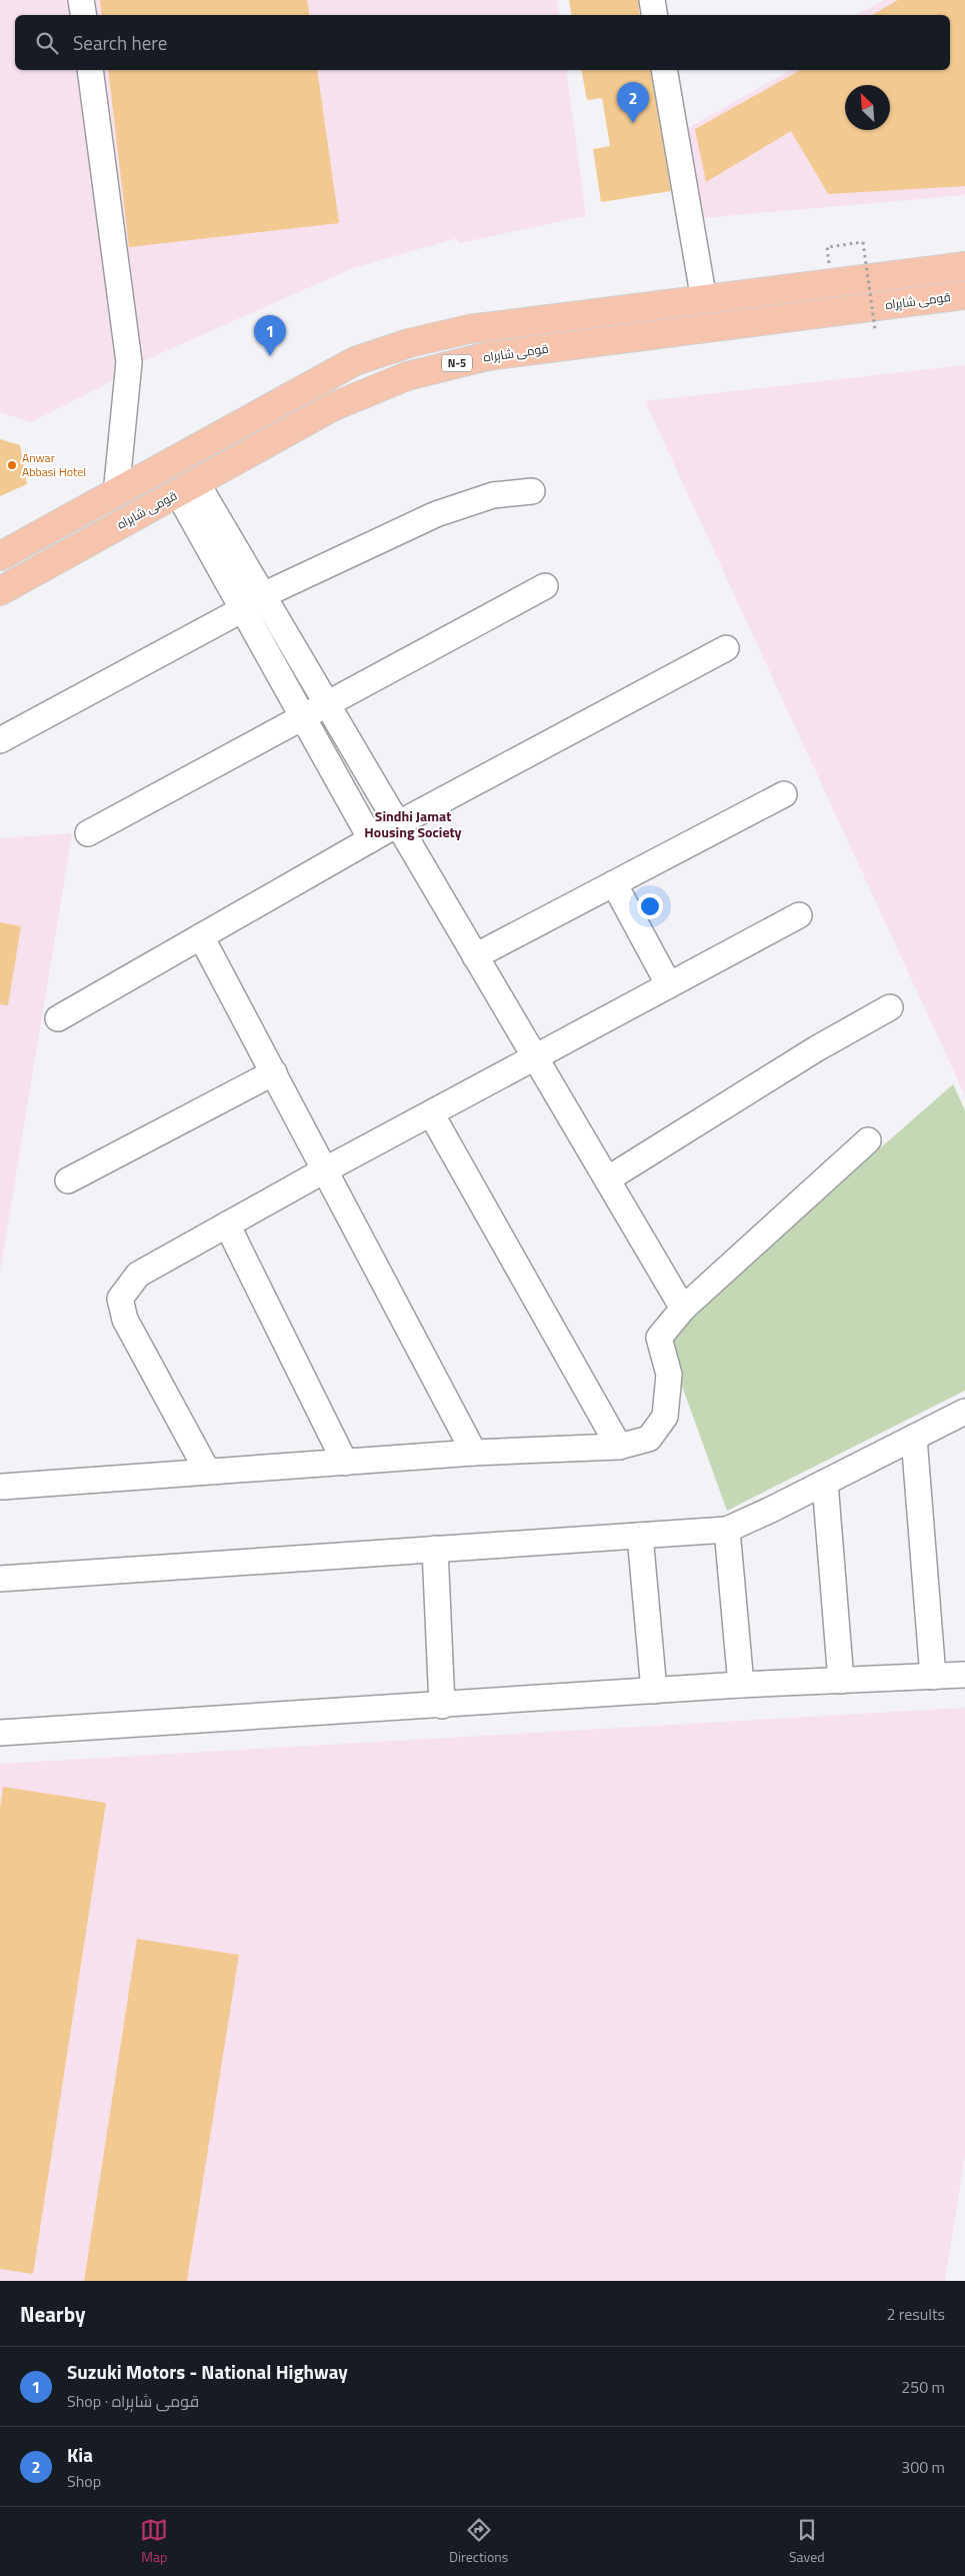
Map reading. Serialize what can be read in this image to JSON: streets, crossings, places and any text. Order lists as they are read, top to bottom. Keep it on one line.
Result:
{"streets":{"highway":["قومی شاہراہ","N-5"]},"districts":["Sindhi Jamat Housing Society"],"places":["Anwar Abbasi Hotel"],"north":"top left","page":{"search":"Search here","pins":["2","1"],"heading":["Nearby","2 results"],"list":[{"mark":"1","name":"Suzuki Motors - National Highway","note":"Shop · قومی شاہراہ","value":"250 m"},{"mark":"2","name":"Kia","note":"Shop","value":"300 m"}],"nav":["Map","Directions","Saved"]}}
